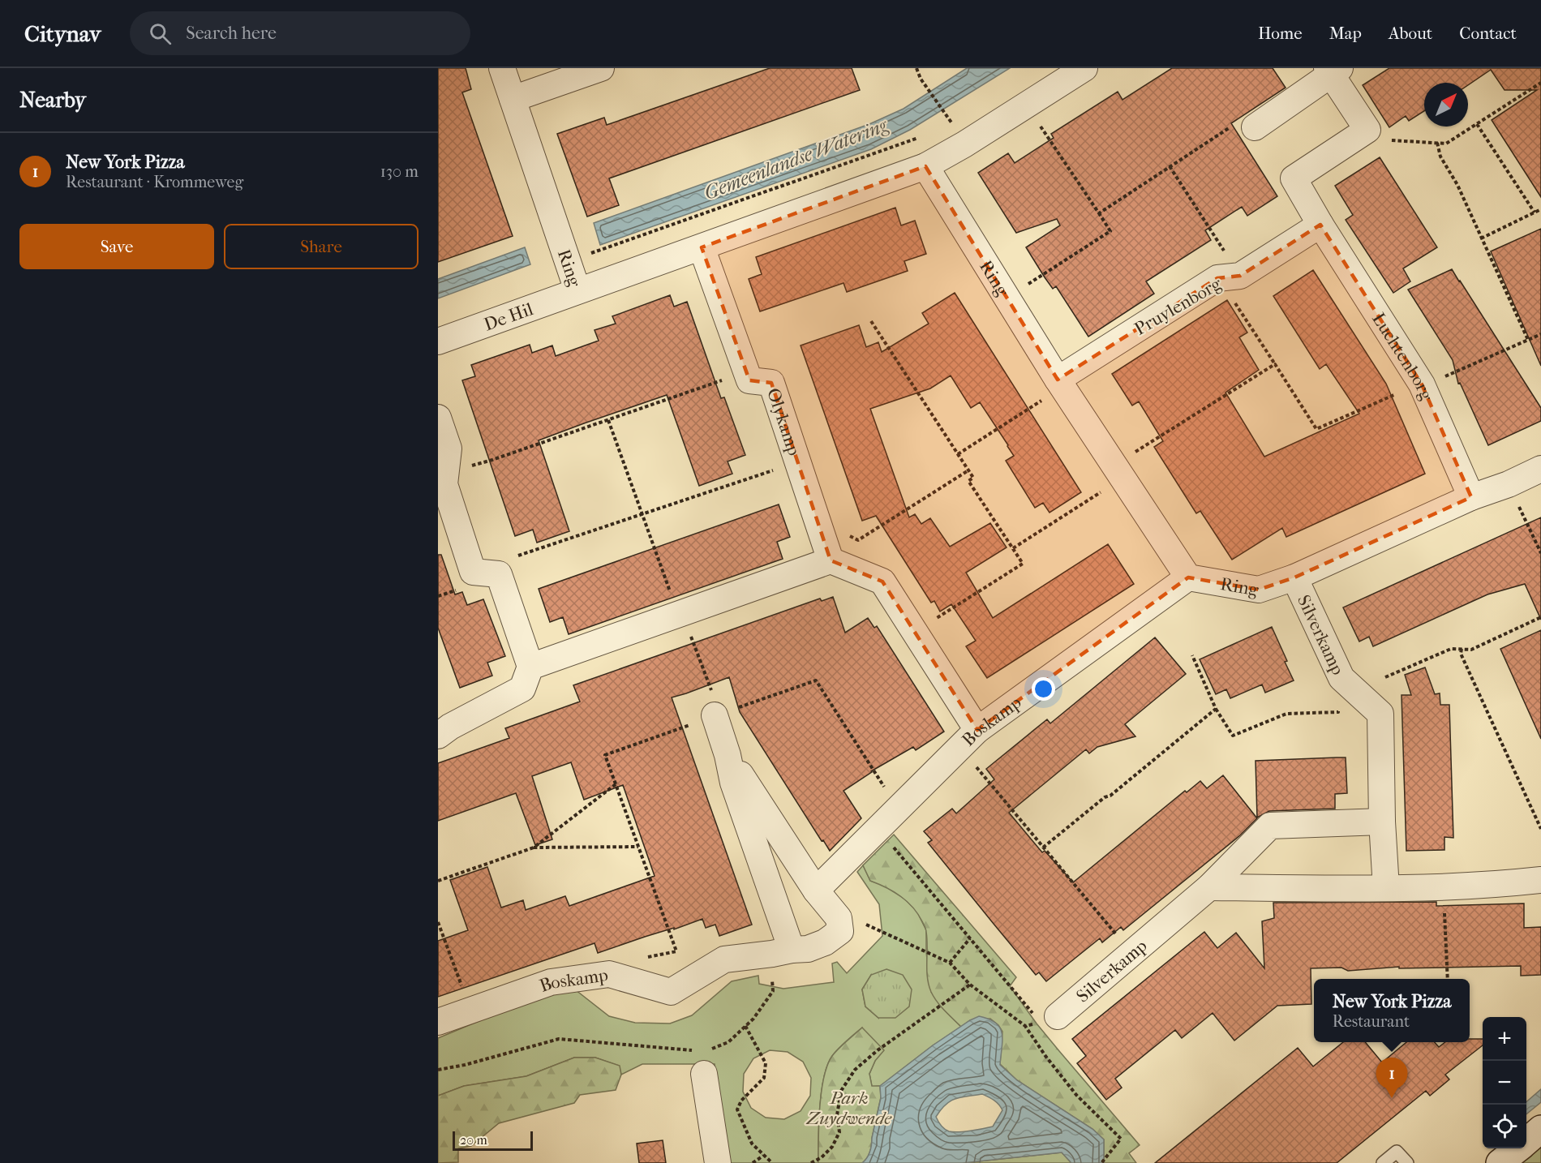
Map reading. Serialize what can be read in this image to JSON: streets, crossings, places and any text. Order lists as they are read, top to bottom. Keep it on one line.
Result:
{"streets":{"street":["Ring","Pruylenborg","De Hil","Luchtenborg","Olykamp","Silverkamp","Boskamp"]},"crossings":[["Ring","Pruylenborg"],["Ring","De Hil"],["Ring","Luchtenborg"],["Ring","Olykamp"],["Ring","Silverkamp"],["Ring","Boskamp"],["Pruylenborg","Luchtenborg"]],"water":["Gemeenlandse Watering"],"parks":["Park Zuydwende"],"scale_bar":"20 m","north":"top right","page":{"header":"Citynav","search":"Search here","nav":["Home","Map","About","Contact"],"heading":"Nearby","list":[{"mark":"1","name":"New York Pizza","note":"Restaurant · Krommeweg","value":"130 m"}],"buttons":["Save","Share"],"popup":["New York Pizza","Restaurant"],"map_buttons":["+","−"],"pins":"1","scale":"20 m"}}
